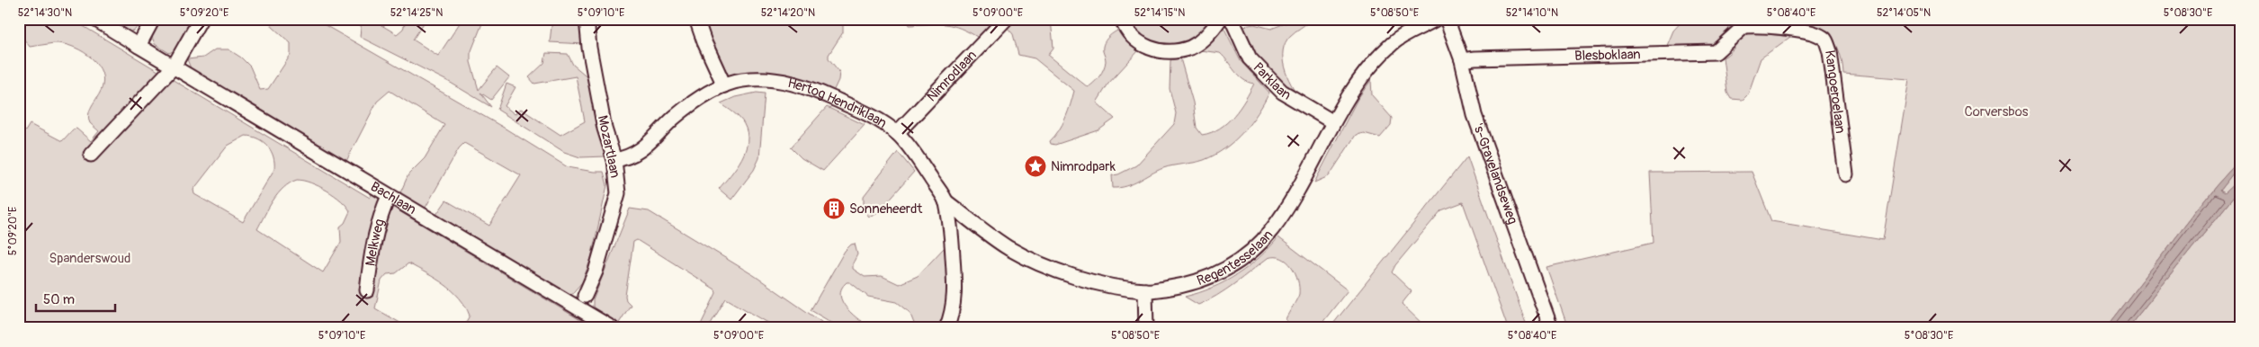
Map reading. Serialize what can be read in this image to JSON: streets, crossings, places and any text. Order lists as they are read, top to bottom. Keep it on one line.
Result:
{"streets":{"street":["Blesboklaan","Nimrodlaan","Parklaan","Kangoeroelaan","Hertog Hendriklaan","Mozartlaan","'s-Gravelandseweg","Bachlaan","Melkweg","Regentesselaan"]},"crossings":[["Blesboklaan","Kangoeroelaan"],["Blesboklaan","'s-Gravelandseweg"],["Nimrodlaan","Hertog Hendriklaan"],["Parklaan","Regentesselaan"],["Hertog Hendriklaan","Mozartlaan"],["Hertog Hendriklaan","Regentesselaan"],["Bachlaan","Melkweg"]],"parks":["Corversbos","Spanderswoud"],"places":{"place":["Nimrodpark"],"building":["Sonneheerdt"]},"scale_bar":"50 m","coordinates":["52°14'30\"N","5°09'20\"E","52°14'25\"N","5°09'10\"E","52°14'20\"N","5°09'00\"E","52°14'15\"N","5°08'50\"E","52°14'10\"N","5°08'40\"E","52°14'05\"N","5°08'30\"E"]}
